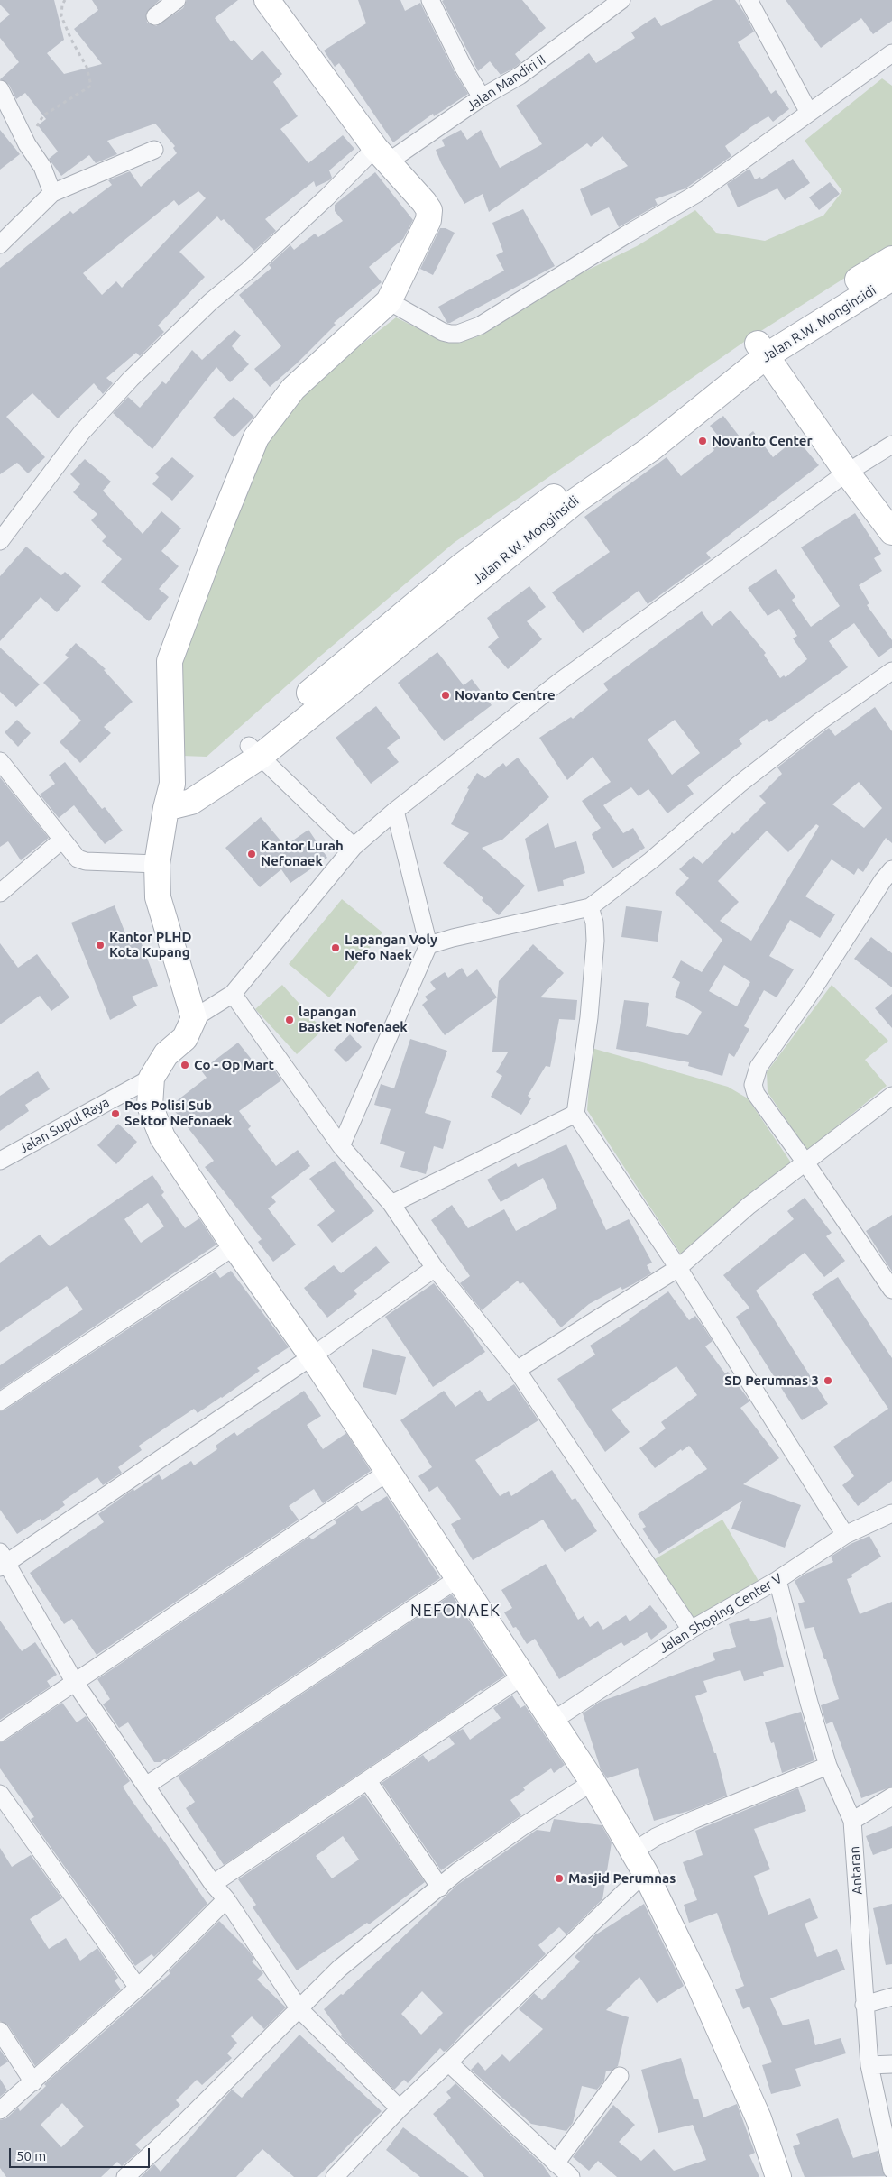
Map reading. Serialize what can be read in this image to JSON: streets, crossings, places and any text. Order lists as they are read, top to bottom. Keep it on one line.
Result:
{"streets":{"street":["Jalan Mandiri II","Jalan R.W. Monginsidi","Jalan Supul Raya","Jalan Shoping Center V","Antaran"]},"crossings":[["Jalan Shoping Center V","Antaran"]],"districts":["NEFONAEK"],"places":["Novanto Center","Novanto Centre","Kantor Lurah Nefonaek","Kantor PLHD Kota Kupang","Lapangan Voly Nefo Naek","lapangan Basket Nofenaek","Co - Op Mart","Pos Polisi Sub Sektor Nefonaek","SD Perumnas 3","Masjid Perumnas"],"scale_bar":"50 m"}
